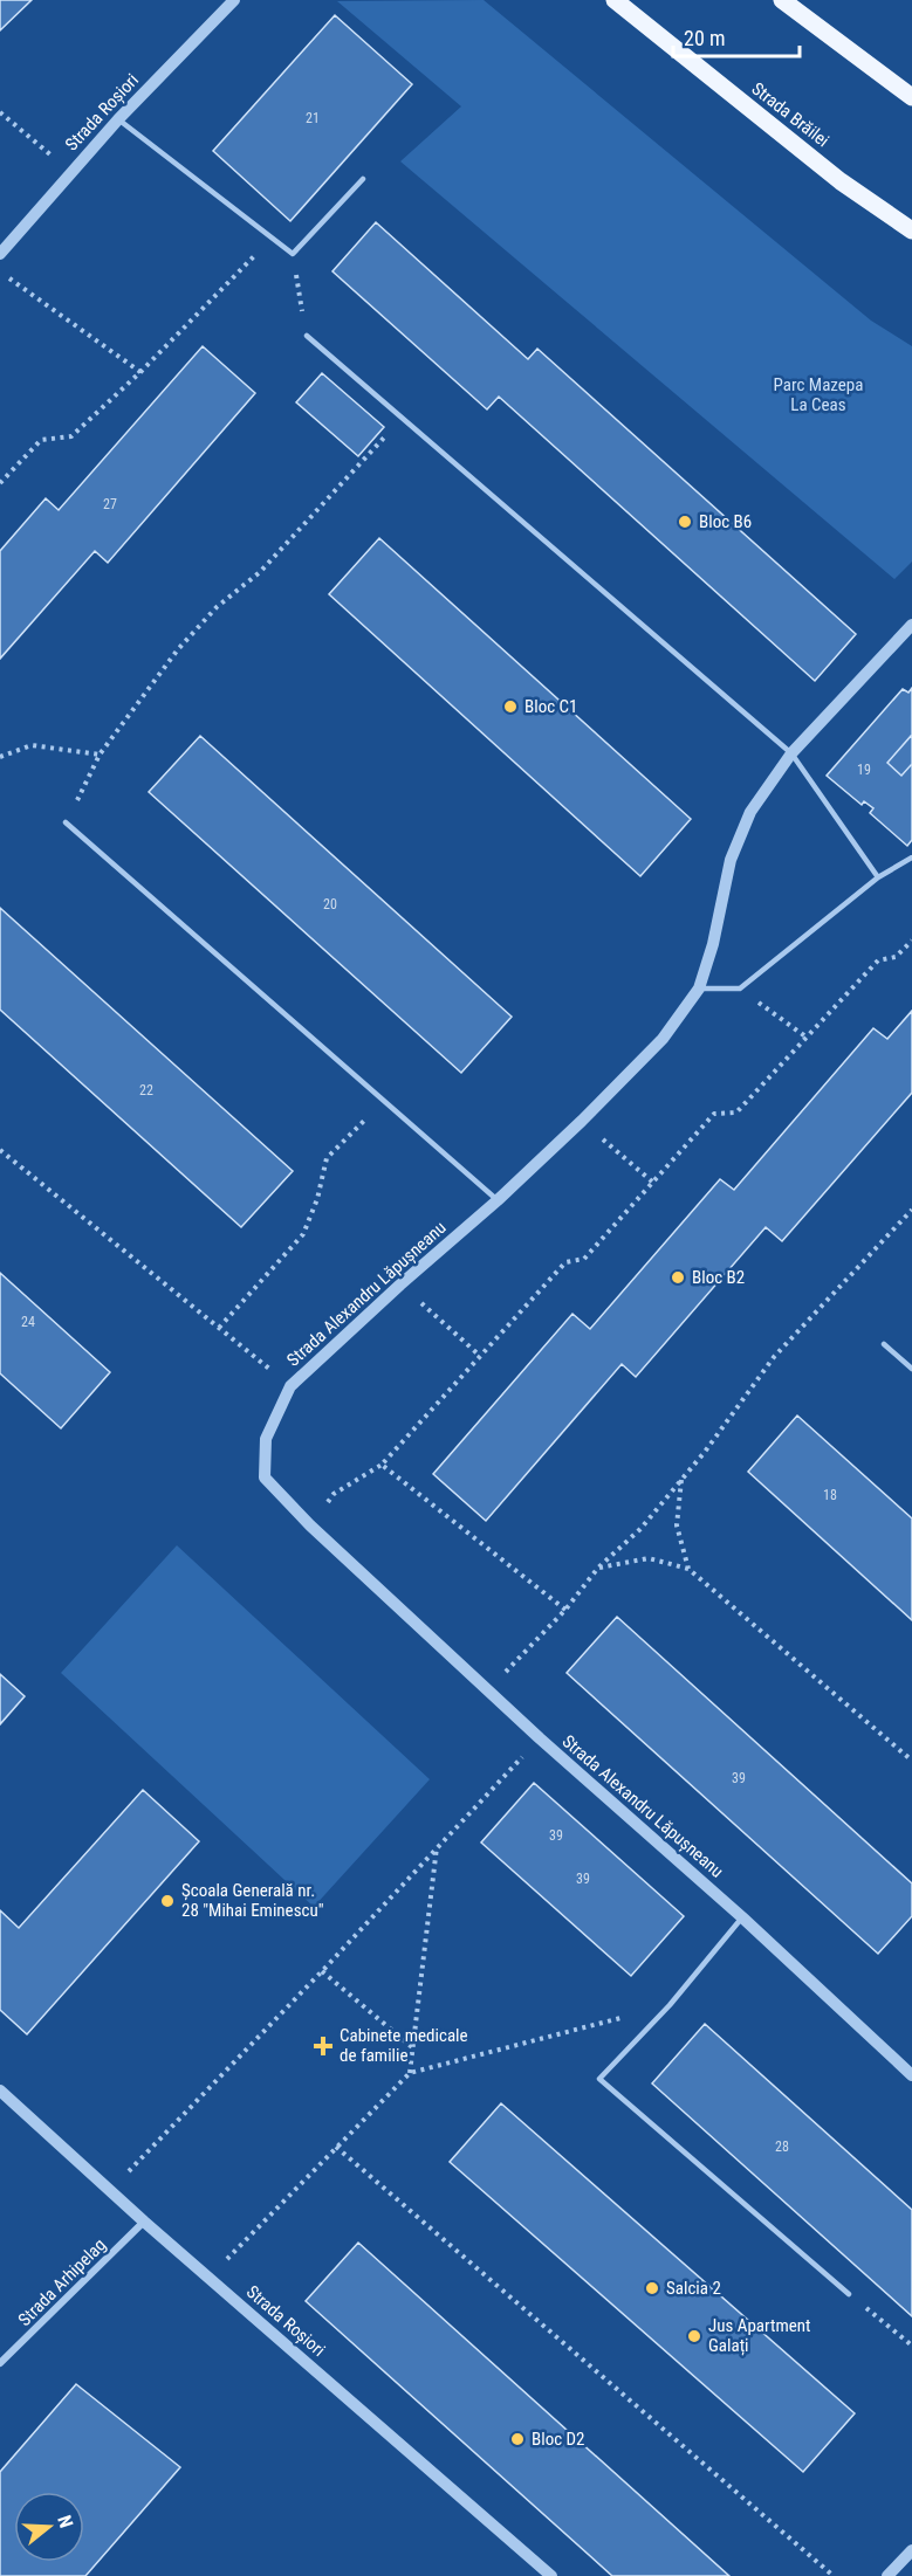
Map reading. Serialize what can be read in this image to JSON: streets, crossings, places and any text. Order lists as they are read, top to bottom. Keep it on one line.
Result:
{"streets":{"main road":["Strada Brăilei"],"street":["Strada Roșiori","Strada Alexandru Lăpușneanu","Strada Arhipelag"]},"crossings":[["Strada Roșiori","Strada Arhipelag"]],"parks":["Parc Mazepa La Ceas"],"places":{"other":["Bloc B6","Bloc C1","Bloc B2","Școala Generală nr. 28 \"Mihai Eminescu\"","Salcia 2","Jus Apartment Galați","Bloc D2"],"health":["Cabinete medicale de familie"]},"house_numbers":["21","27","19","20","22","24","18","39","39","39","28"],"scale_bar":"20 m","north":"right"}
